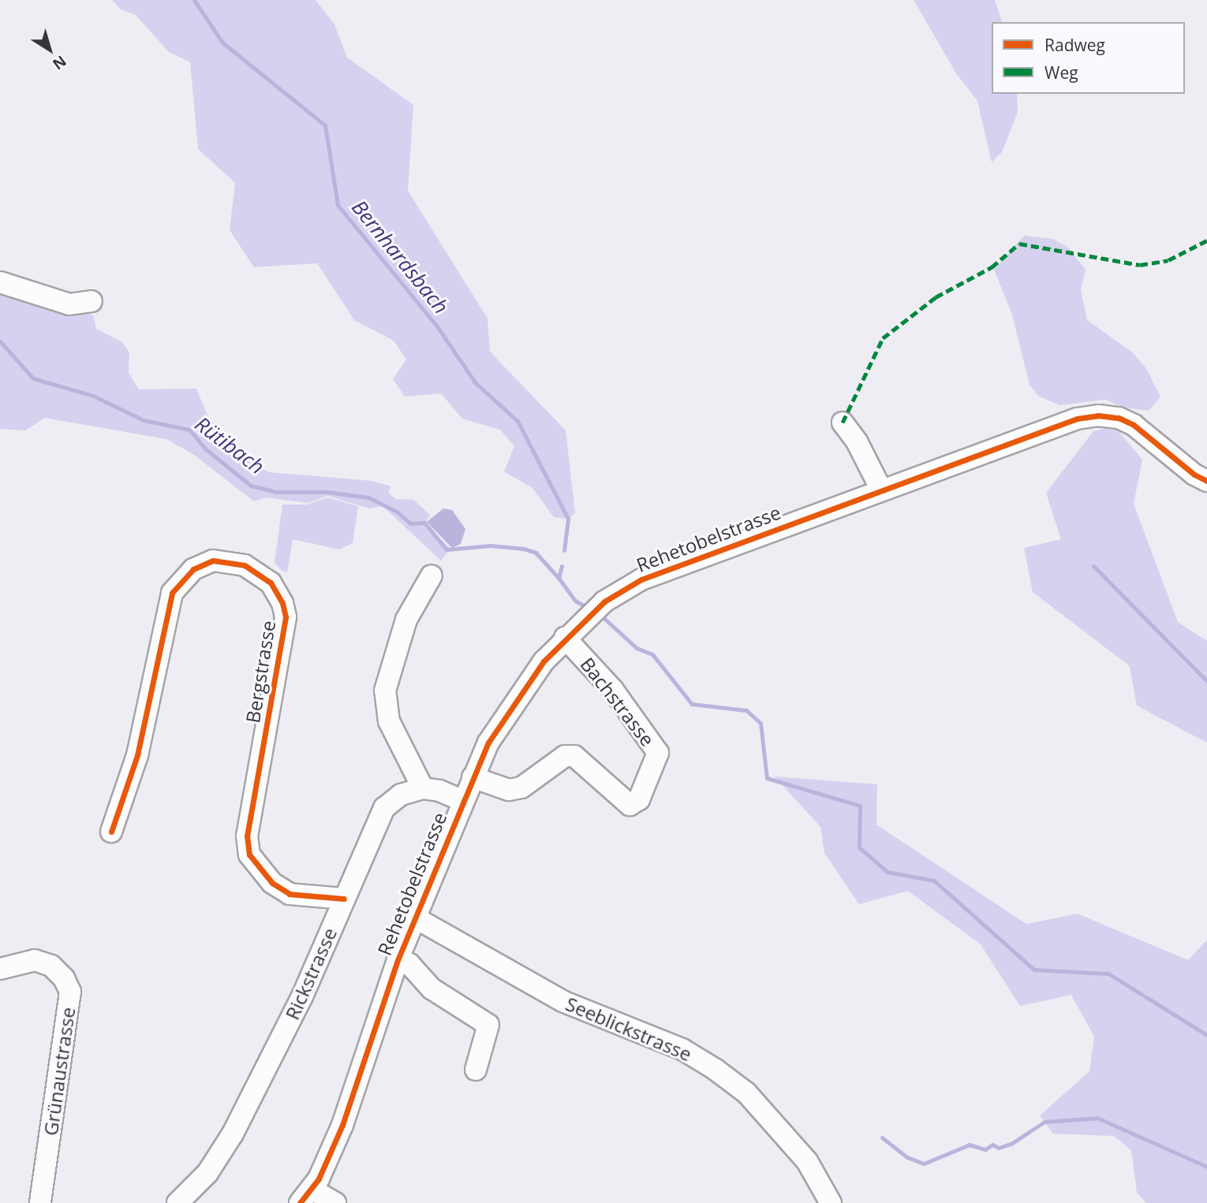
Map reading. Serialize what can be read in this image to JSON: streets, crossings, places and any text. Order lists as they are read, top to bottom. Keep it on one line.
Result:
{"streets":{"street":["Rehetobelstrasse","Bergstrasse","Bachstrasse","Rickstrasse","Seeblickstrasse","Grünaustrasse"]},"crossings":[["Rehetobelstrasse","Bachstrasse"],["Rehetobelstrasse","Seeblickstrasse"],["Bergstrasse","Rickstrasse"]],"water":["Bernhardsbach","Rütibach"],"legend":["Radweg","Weg"],"north":"bottom right"}
